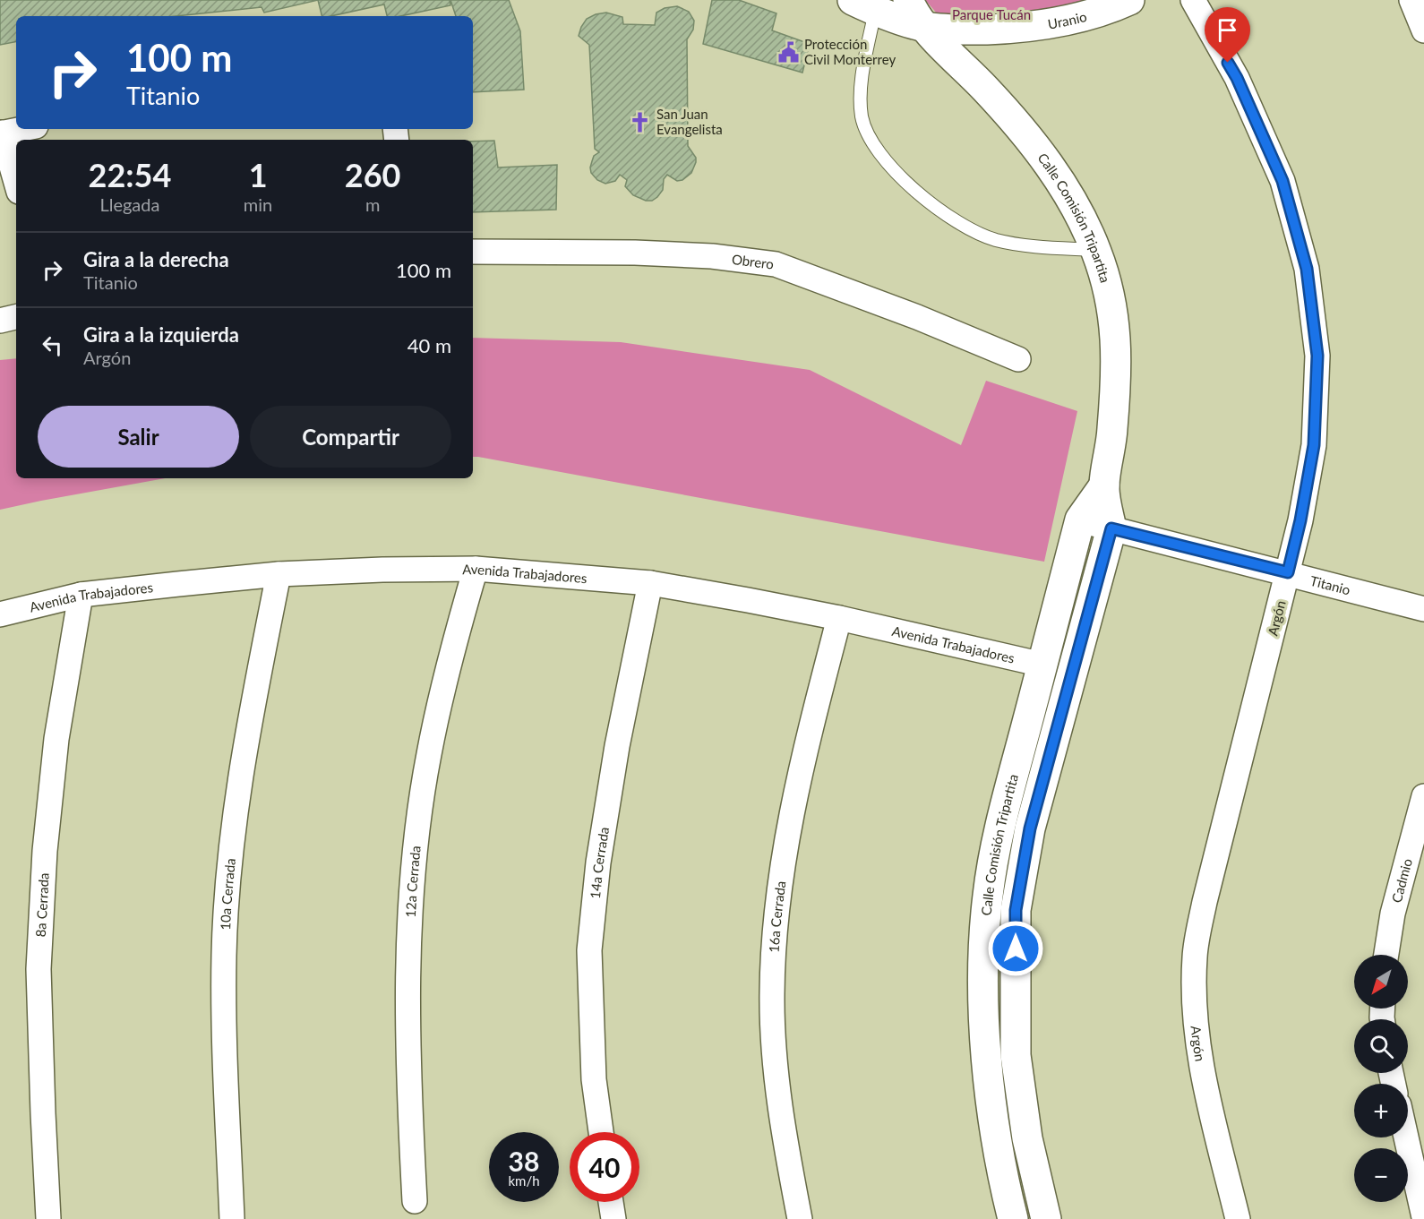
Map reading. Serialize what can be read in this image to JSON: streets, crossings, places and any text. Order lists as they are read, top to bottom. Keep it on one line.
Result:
{"streets":{"street":["Uranio","Calle Comisión Tripartita","Obrero","Avenida Trabajadores","Titanio","Argón","14a Cerrada","Cadmio","12a Cerrada","10a Cerrada","8a Cerrada","16a Cerrada"]},"crossings":[["Uranio","Calle Comisión Tripartita"],["Calle Comisión Tripartita","Avenida Trabajadores"],["Calle Comisión Tripartita","Titanio"],["Avenida Trabajadores","14a Cerrada"],["Avenida Trabajadores","12a Cerrada"],["Avenida Trabajadores","10a Cerrada"],["Avenida Trabajadores","8a Cerrada"],["Avenida Trabajadores","16a Cerrada"],["Titanio","Argón"]],"parks":["Parque Tucán"],"places":{"public building":["Protección Civil Monterrey"],"church":["San Juan Evangelista"]},"north":"bottom left","page":{"turn":["100 m","Titanio"],"eta":["22:54","Llegada","1","min","260","m"],"list":[{"name":"Gira a la derecha","note":"Titanio","value":"100 m"},{"name":"Gira a la izquierda","note":"Argón","value":"40 m"}],"buttons":["Salir","Compartir"],"map_buttons":["+","−"],"speed":"38 km/h","limit":"40"}}
